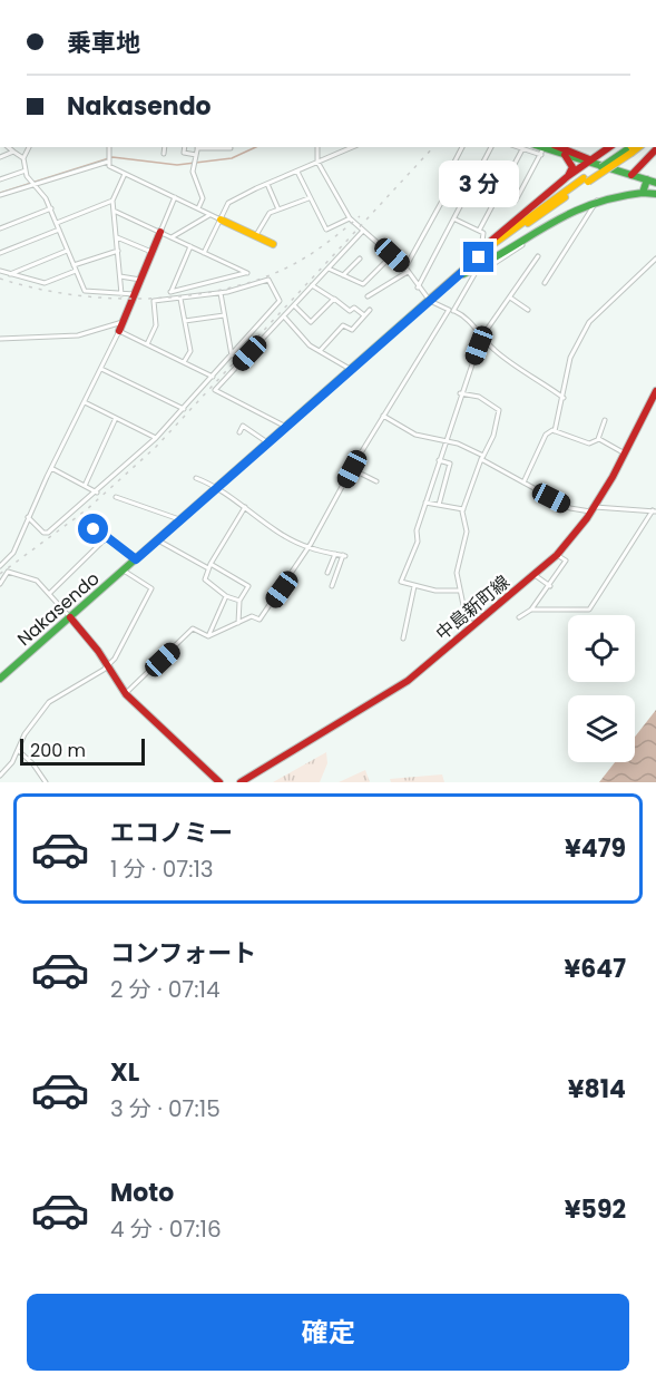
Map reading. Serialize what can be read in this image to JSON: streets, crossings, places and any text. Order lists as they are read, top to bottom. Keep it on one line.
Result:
{"streets":{"main road":["中島新町線","Nakasendo"]},"scale_bar":"200 m","page":{"banner":["乗車地","Nakasendo"],"bubble":"3 分","scale":"200 m","list":[{"name":"エコノミー","note":"1 分 · 07:13","value":"¥479"},{"name":"コンフォート","note":"2 分 · 07:14","value":"¥647"},{"name":"XL","note":"3 分 · 07:15","value":"¥814"},{"name":"Moto","note":"4 分 · 07:16","value":"¥592"}],"buttons":"確定"}}
